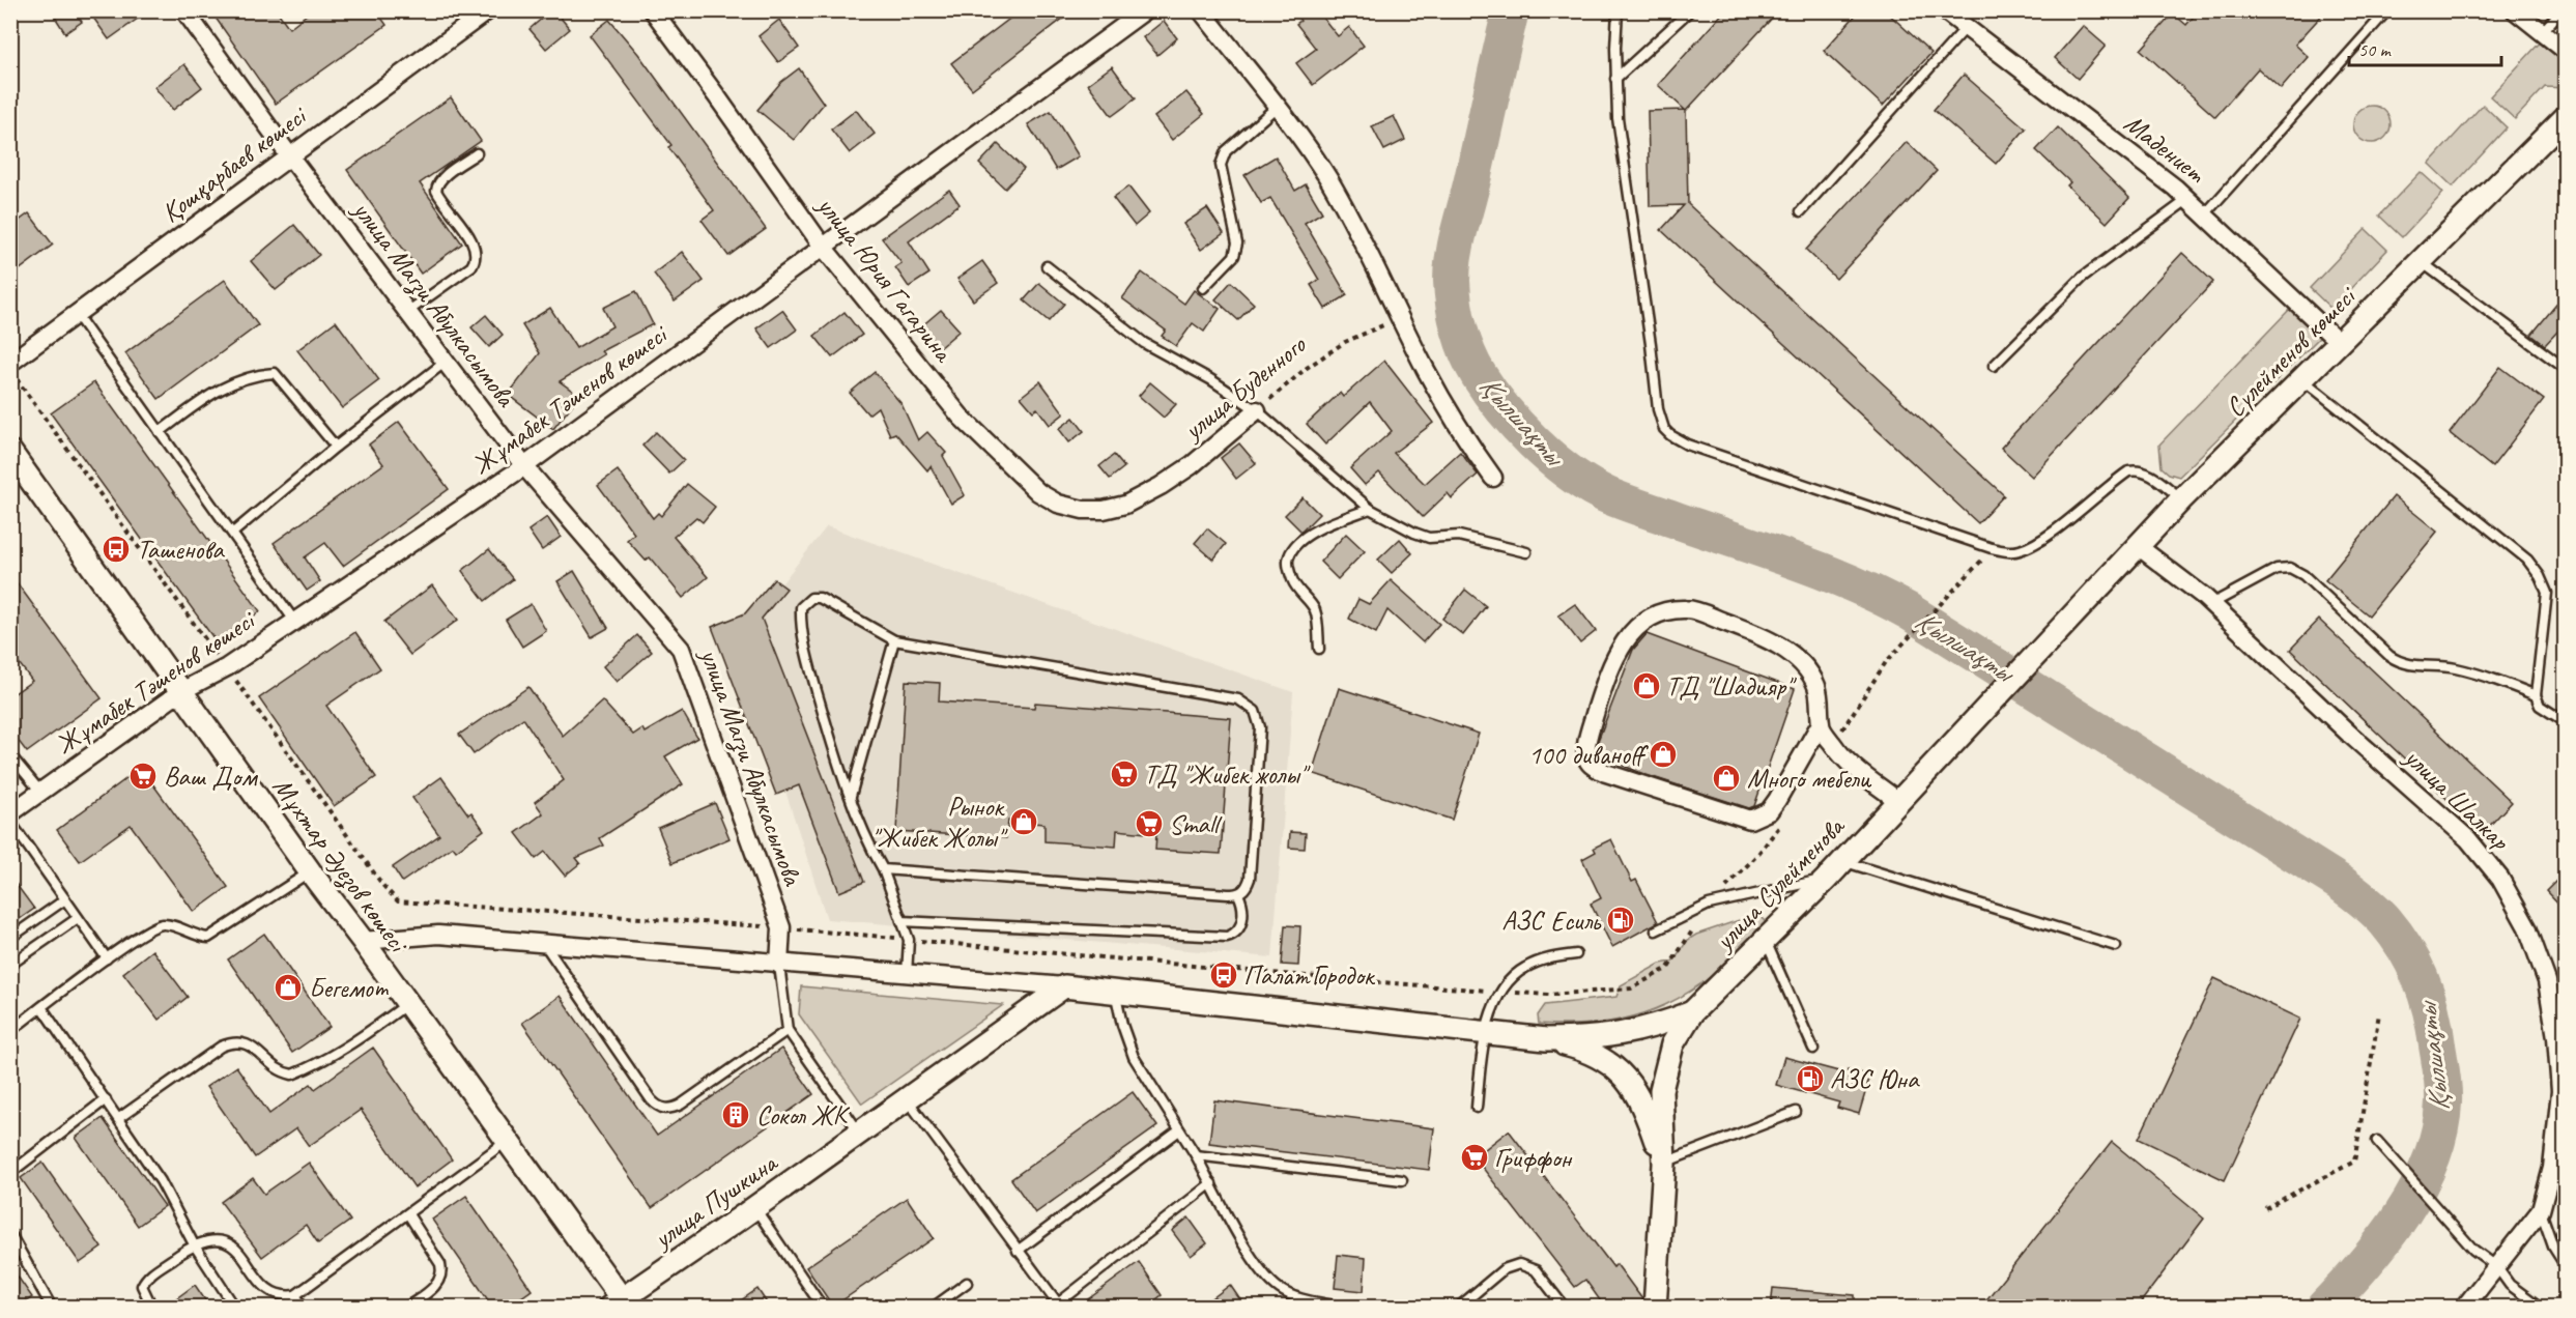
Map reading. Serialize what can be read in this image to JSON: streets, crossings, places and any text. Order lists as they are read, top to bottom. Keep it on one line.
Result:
{"streets":{"street":["Мадениет","Қошқарбаев көшесі","улица Юрия Гагарина","улица Магзи Абулкасымова","Сүлейменов көшесі","улица Буденного","Жұмабек Тәшенов көшесі","улица Шалкар","Мұхтар Әуезов көшесі","улица Сулейменова","улица Пушкина"]},"crossings":[["Мадениет","Сүлейменов көшесі"],["Қошқарбаев көшесі","улица Магзи Абулкасымова"],["улица Юрия Гагарина","улица Буденного"],["улица Юрия Гагарина","Жұмабек Тәшенов көшесі"],["улица Магзи Абулкасымова","Жұмабек Тәшенов көшесі"],["Сүлейменов көшесі","улица Шалкар"],["Сүлейменов көшесі","улица Сулейменова"],["Жұмабек Тәшенов көшесі","Мұхтар Әуезов көшесі"],["Мұхтар Әуезов көшесі","улица Пушкина"]],"water":["Қылшақты"],"places":{"bus stop":["Ташенова","ПалатГородок"],"shop":["ТД \"Шадияр\"","100 диваноff","Много мебели","Рынок \"Жибек Жолы\"","Бегемот"],"supermarket":["ТД \"Жибек жолы\"","Ваш Дом","Small","Гриффон"],"fuel station":["АЗС Есиль","АЗС Юна"],"building":["Сокол ЖК"]},"scale_bar":"50 m"}
